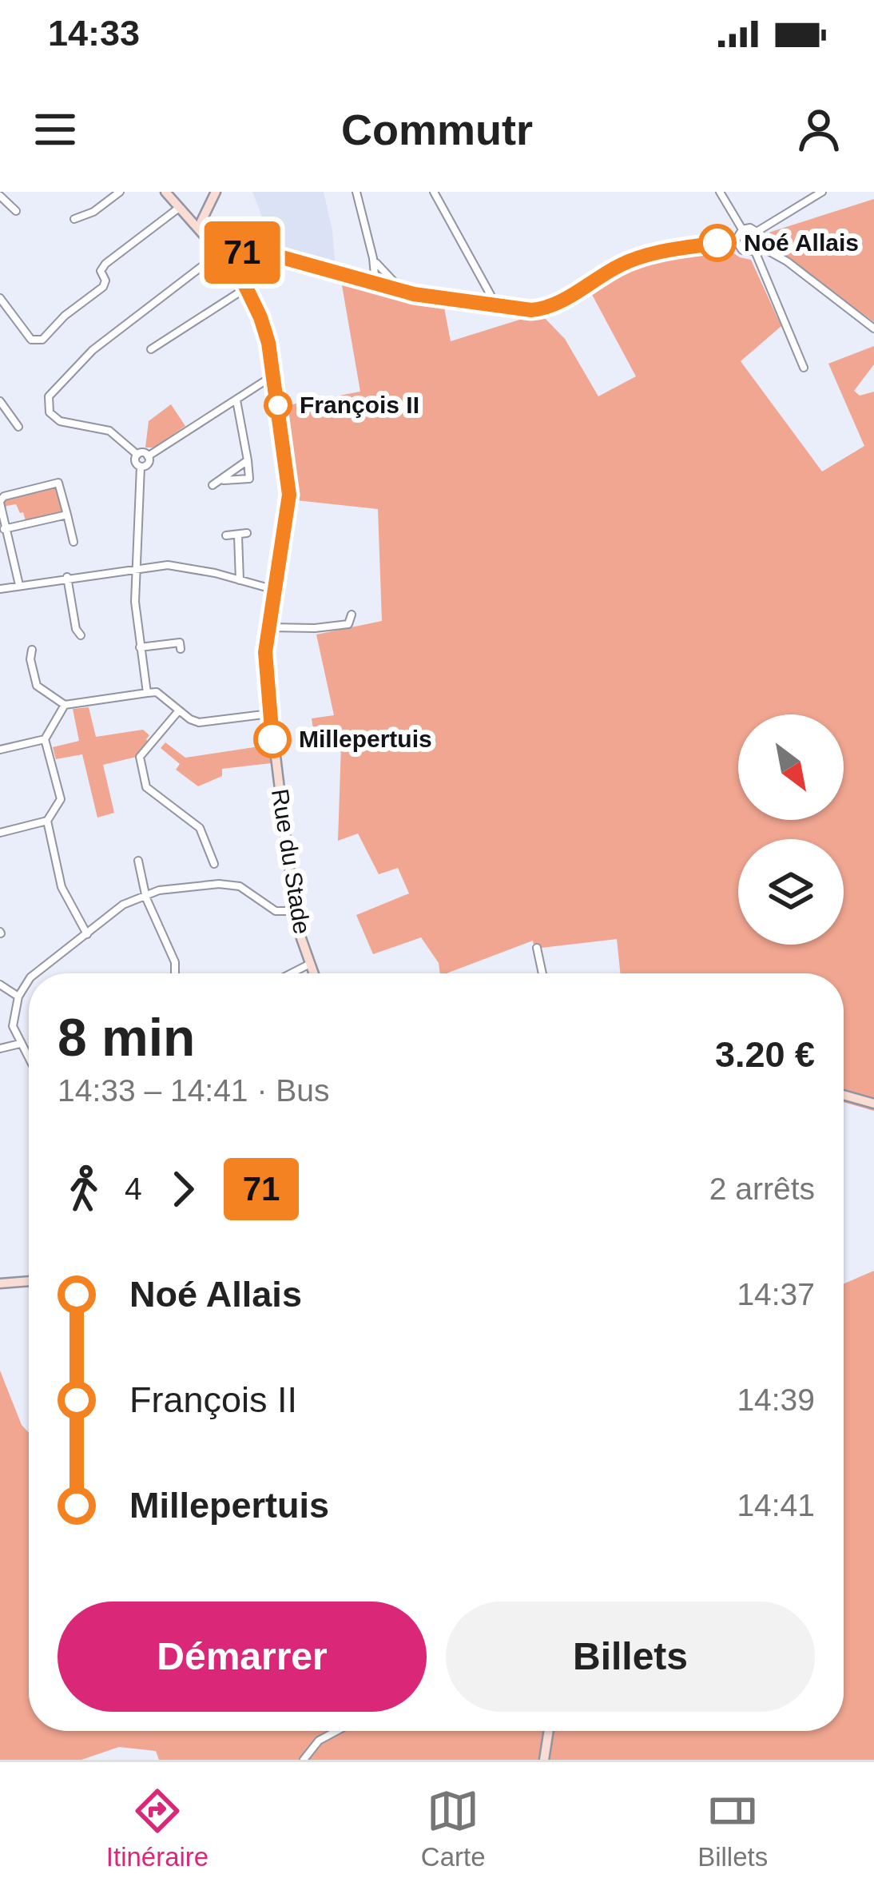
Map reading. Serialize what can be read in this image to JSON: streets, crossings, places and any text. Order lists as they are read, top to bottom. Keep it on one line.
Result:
{"streets":{"street":["Rue du Stade"]},"places":["Noé Allais","François II","Millepertuis"],"lines":["bus line 71"],"north":"bottom right","page":{"status":"14:33","header":"Commutr","on_map":"71","heading":["8 min","14:33 – 14:41 · Bus","3.20 €"],"legs":["4","71","2 arrêts"],"list":[{"name":"Noé Allais","value":"14:37"},{"name":"François II","value":"14:39"},{"name":"Millepertuis","value":"14:41"}],"buttons":["Démarrer","Billets"],"tabs":["Itinéraire","Carte","Billets"]}}
